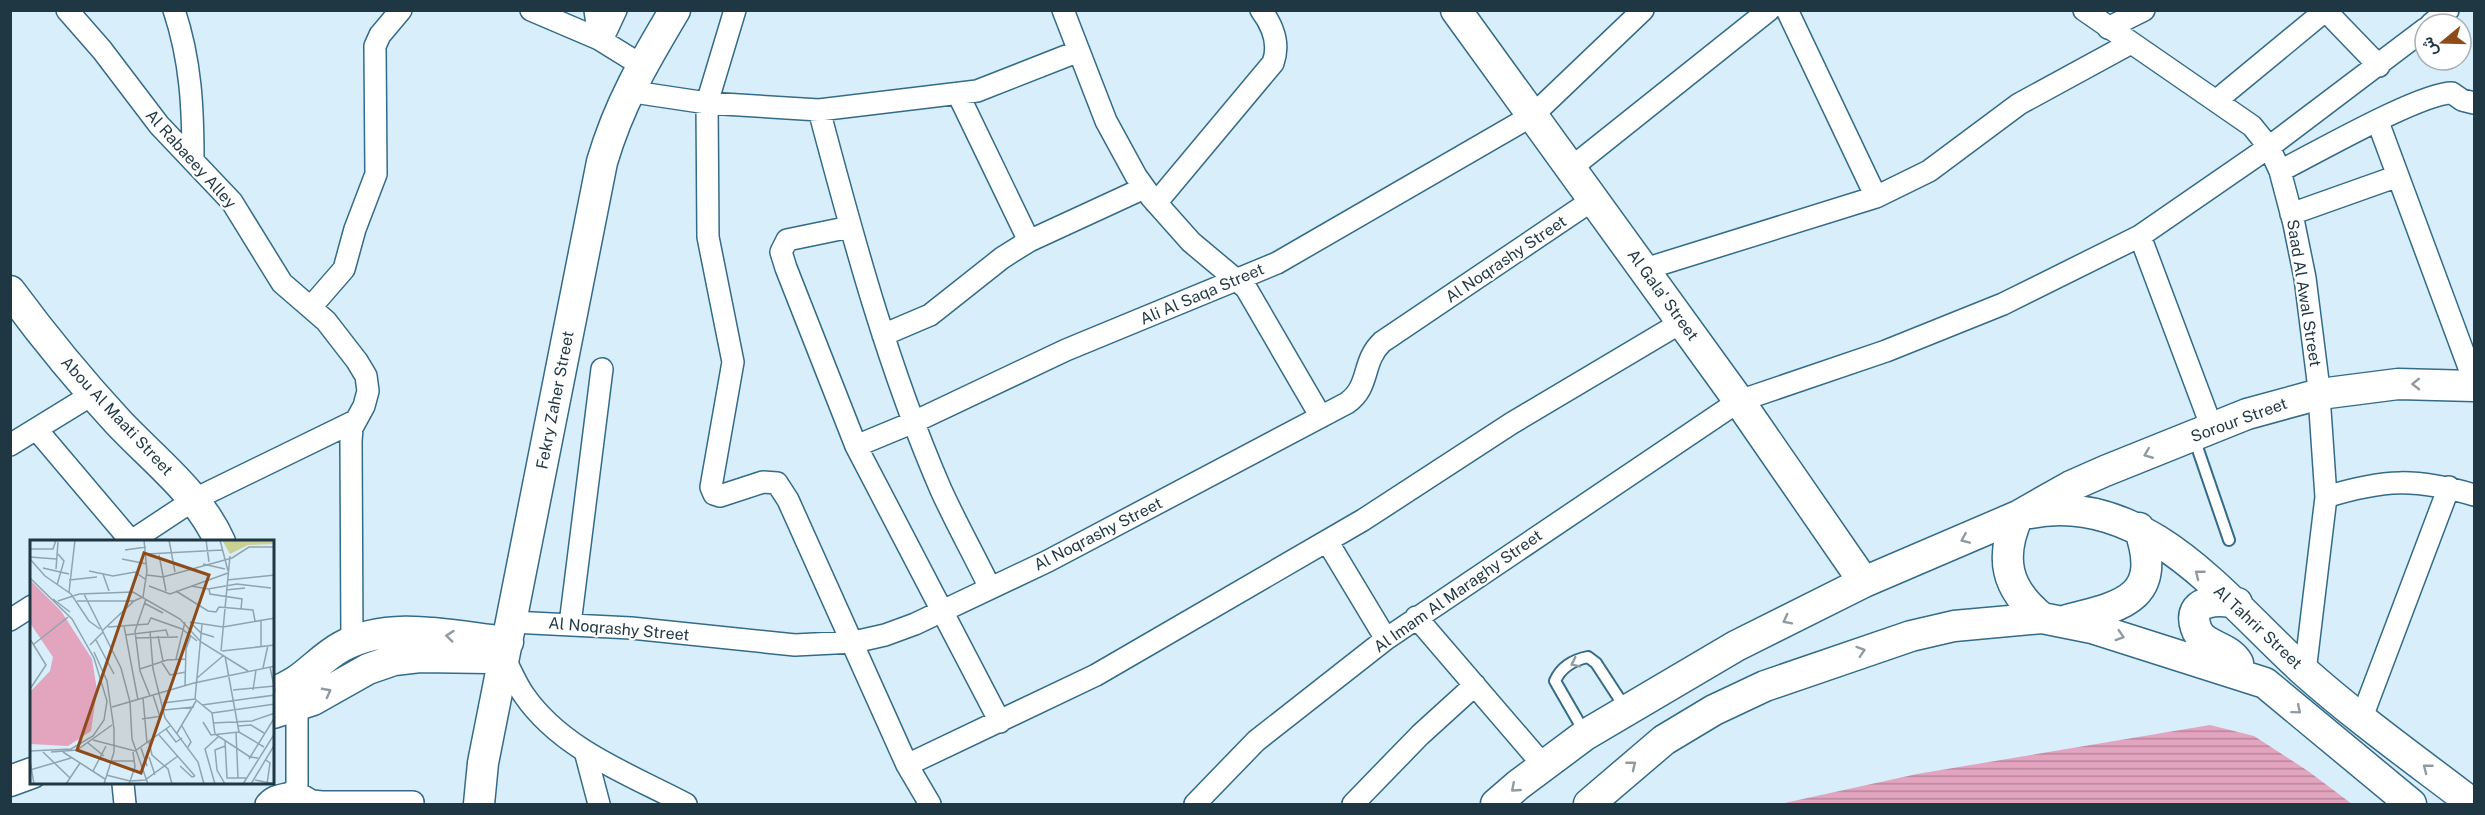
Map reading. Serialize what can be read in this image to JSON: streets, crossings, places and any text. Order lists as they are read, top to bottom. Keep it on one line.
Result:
{"streets":{"street":["Al Rabaeey Alley","Al Noqrashy Street","Saad Al Awal Street","Ali Al Saqa Street","Al Gala' Street","Fekry Zaher Street","Abou Al Maati Street","Sorour Street","Al Imam Al Maraghy Street","Al Tahrir Street"]},"crossings":[["Al Noqrashy Street","Al Gala' Street"],["Al Noqrashy Street","Fekry Zaher Street"],["Saad Al Awal Street","Sorour Street"],["Saad Al Awal Street","Al Imam Al Maraghy Street"],["Saad Al Awal Street","Al Tahrir Street"],["Ali Al Saqa Street","Al Gala' Street"],["Al Gala' Street","Al Imam Al Maraghy Street"],["Sorour Street","Al Tahrir Street"]],"north":"left"}
